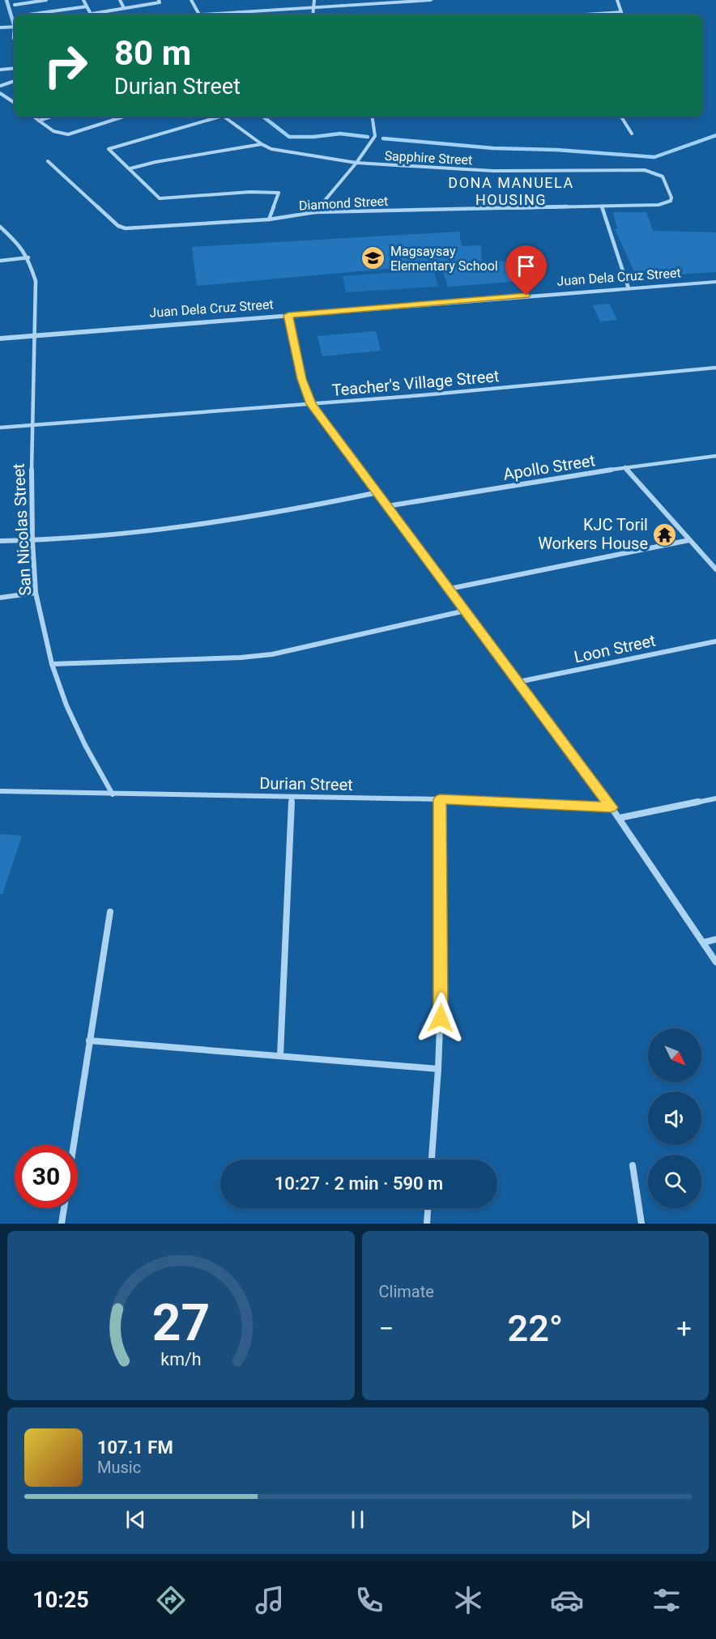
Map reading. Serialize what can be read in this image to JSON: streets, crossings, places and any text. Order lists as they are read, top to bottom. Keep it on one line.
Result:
{"streets":{"street":["Sapphire Street","Diamond Street","Juan Dela Cruz Street","Teacher's Village Street","Apollo Street","San Nicolas Street","Loon Street","Durian Street"]},"crossings":[["Sapphire Street","Diamond Street"],["Juan Dela Cruz Street","San Nicolas Street"],["Teacher's Village Street","San Nicolas Street"],["San Nicolas Street","Durian Street"]],"districts":["DONA MANUELA HOUSING"],"places":{"school or university":["Magsaysay Elementary School"],"temple":["KJC Toril Workers House"]},"north":"bottom right","page":{"turn":["80 m","Durian Street"],"limit":"30","trip":"10:27 · 2 min · 590 m","tile":"Climate","heat":["−","22°","+"],"song":["107.1 FM","Music"],"tabs":"10:25","gauge":["27","km/h"]}}
